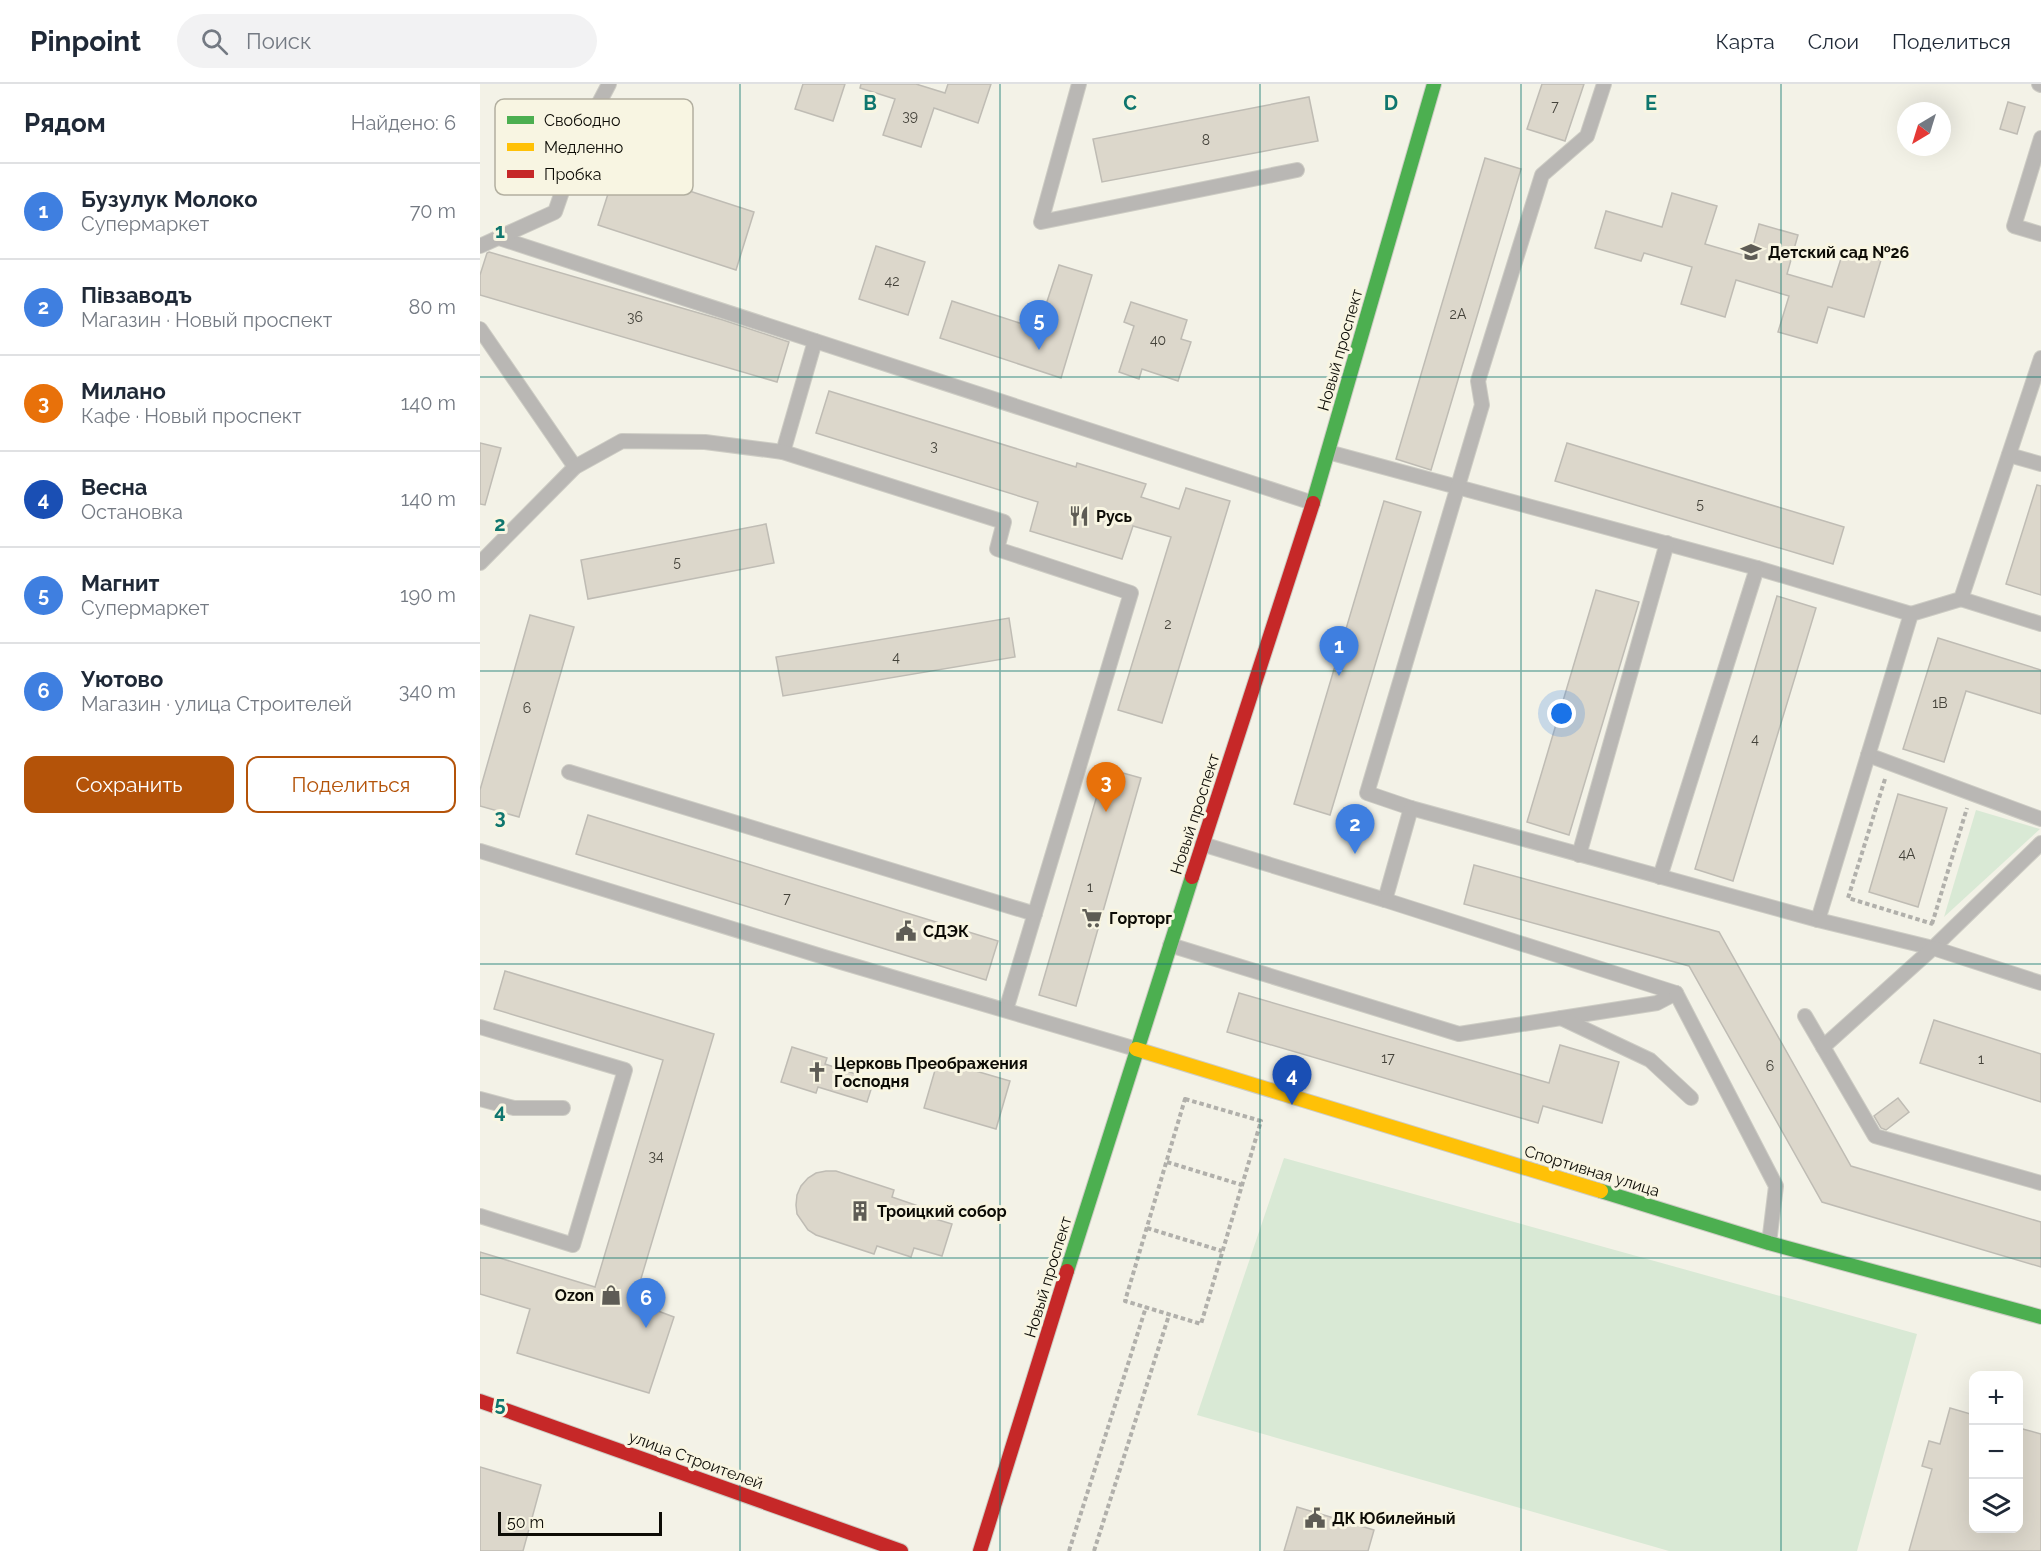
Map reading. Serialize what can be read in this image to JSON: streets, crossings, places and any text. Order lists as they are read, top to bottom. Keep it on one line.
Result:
{"streets":{"street":["Новый проспект","Спортивная улица","улица Строителей"]},"crossings":[["Новый проспект","Спортивная улица"]],"places":{"school or university":["Детский сад №26"],"restaurant":["Русь"],"supermarket":["Горторг"],"public building":["СДЭК","ДК Юбилейный"],"church":["Церковь Преображения Господня"],"building":["Троицкий собор"],"shop":["Ozon"]},"house_numbers":["7","39","8","42","2А","36","40","3","5","5","2","4","1В","6","4","4А","1","7","17","1","6","34"],"legend":["Свободно","Медленно","Пробка"],"scale_bar":"50 m","north":"bottom left","page":{"header":"Pinpoint","search":"Поиск","nav":["Карта","Слои","Поделиться"],"heading":["Рядом","Найдено: 6"],"list":[{"mark":"1","name":"Бузулук Молоко","note":"Супермаркет","value":"70 m"},{"mark":"2","name":"Півзаводъ","note":"Магазин · Новый проспект","value":"80 m"},{"mark":"3","name":"Милано","note":"Кафе · Новый проспект","value":"140 m"},{"mark":"4","name":"Весна","note":"Остановка","value":"140 m"},{"mark":"5","name":"Магнит","note":"Супермаркет","value":"190 m"},{"mark":"6","name":"Уютово","note":"Магазин · улица Строителей","value":"340 m"}],"pins":["5","1","3","2","4","6"],"buttons":["Сохранить","Поделиться"],"map_buttons":["+","−"],"scale":"50 m"},"grid":{"columns":["B","C","D","E"],"rows":["1","2","3","4","5"]}}
